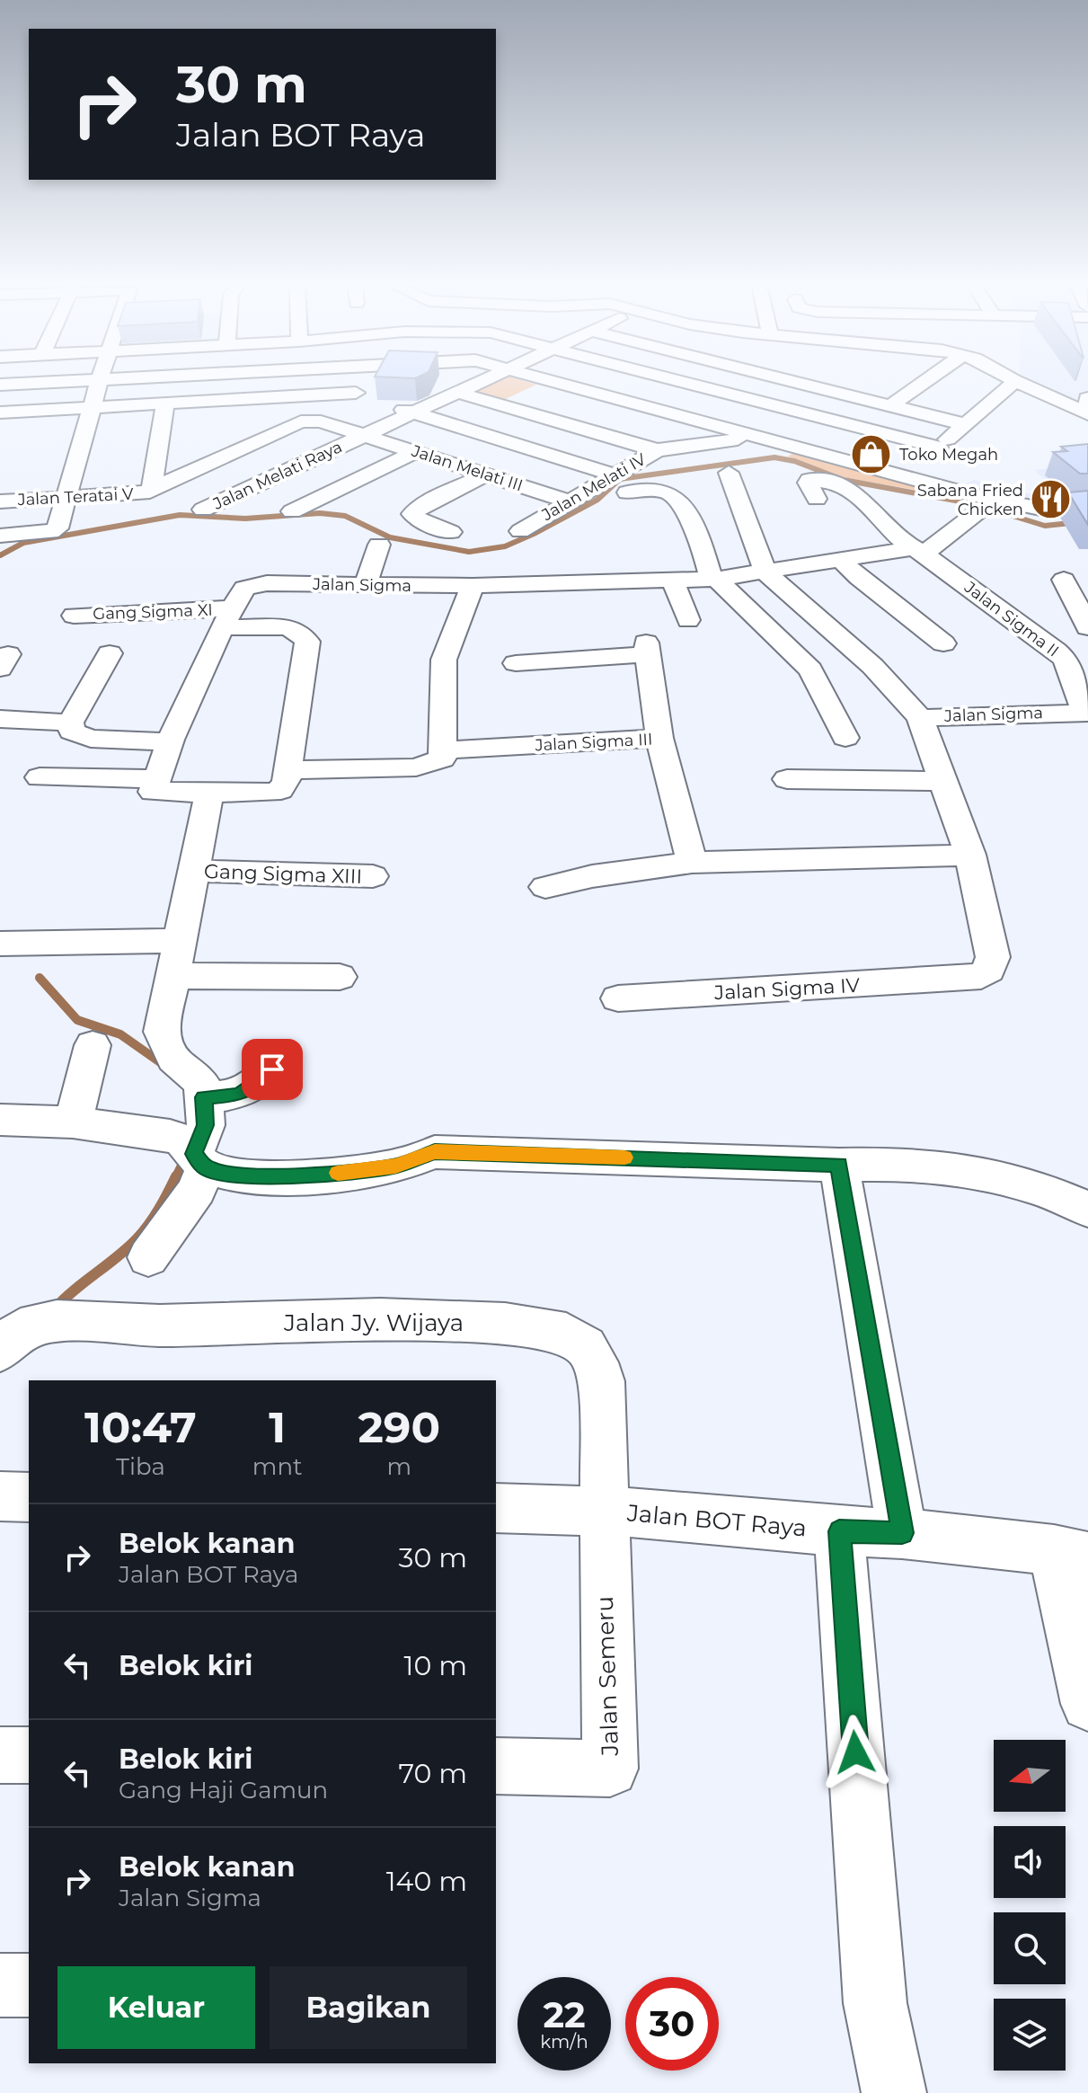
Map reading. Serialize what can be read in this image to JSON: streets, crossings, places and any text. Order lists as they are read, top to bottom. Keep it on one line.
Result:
{"streets":{"street":["Jalan Melati III","Jalan Melati Raya","Jalan Melati IV","Jalan Teratai V","Jalan Sigma","Gang Sigma XI","Jalan Sigma II","Jalan Sigma III","Gang Sigma XIII","Jalan Sigma IV","Jalan Jy. Wijaya","Jalan BOT Raya","Jalan Semeru"]},"crossings":[["Jalan Melati III","Jalan Melati Raya"],["Jalan Melati III","Jalan Melati IV"],["Jalan Sigma","Gang Sigma XI"],["Jalan Sigma","Jalan Sigma II"],["Jalan Jy. Wijaya","Jalan BOT Raya"],["Jalan Jy. Wijaya","Jalan Semeru"],["Jalan BOT Raya","Jalan Semeru"]],"places":{"shop":["Toko Megah"],"restaurant":["Sabana Fried Chicken"]},"north":"left","page":{"turn":["30 m","Jalan BOT Raya"],"eta":["10:47","Tiba","1","mnt","290","m"],"list":[{"name":"Belok kanan","note":"Jalan BOT Raya","value":"30 m"},{"name":"Belok kiri","value":"10 m"},{"name":"Belok kiri","note":"Gang Haji Gamun","value":"70 m"},{"name":"Belok kanan","note":"Jalan Sigma","value":"140 m"}],"buttons":["Keluar","Bagikan"],"speed":"22 km/h","limit":"30"}}
